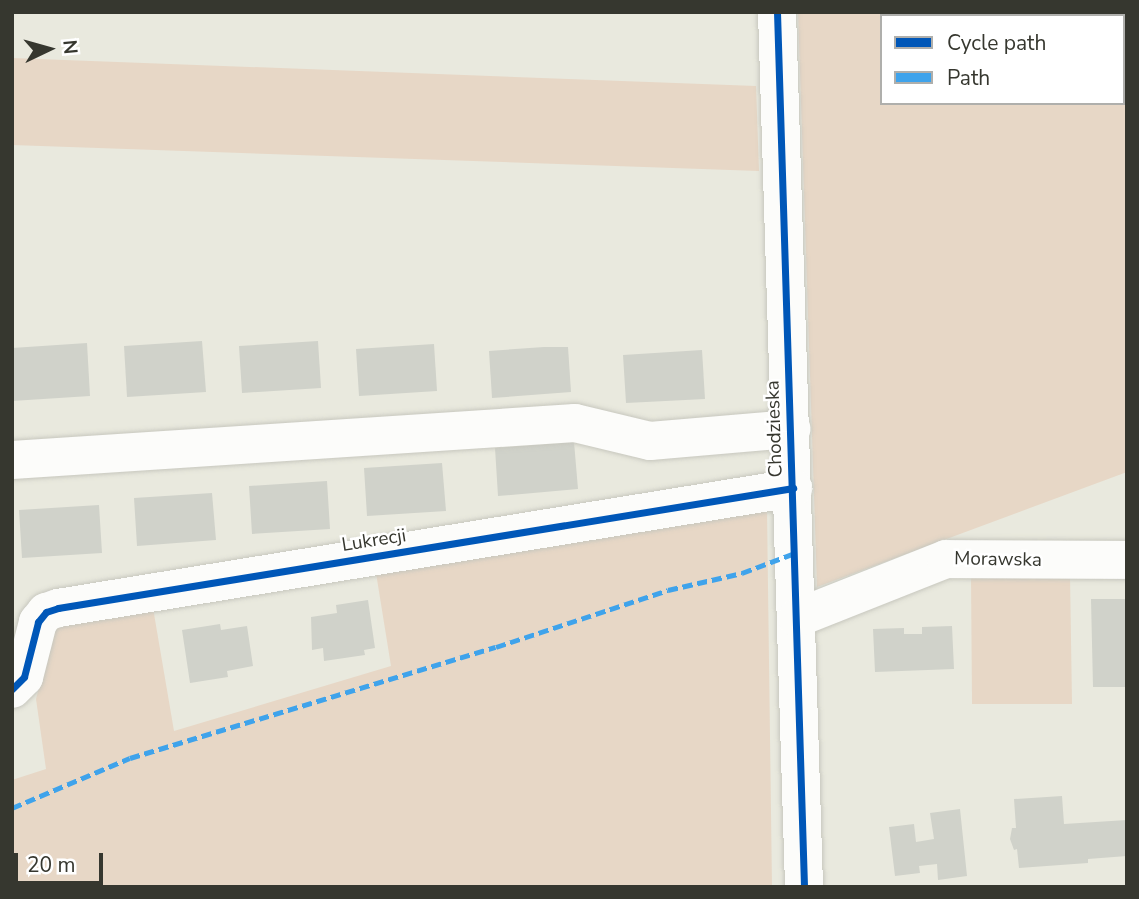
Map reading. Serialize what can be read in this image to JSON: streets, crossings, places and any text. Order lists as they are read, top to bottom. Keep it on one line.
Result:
{"streets":{"street":["Chodzieska","Lukrecji","Morawska"]},"crossings":[["Chodzieska","Lukrecji"],["Chodzieska","Morawska"]],"legend":["Cycle path","Path"],"scale_bar":"20 m","north":"right"}
